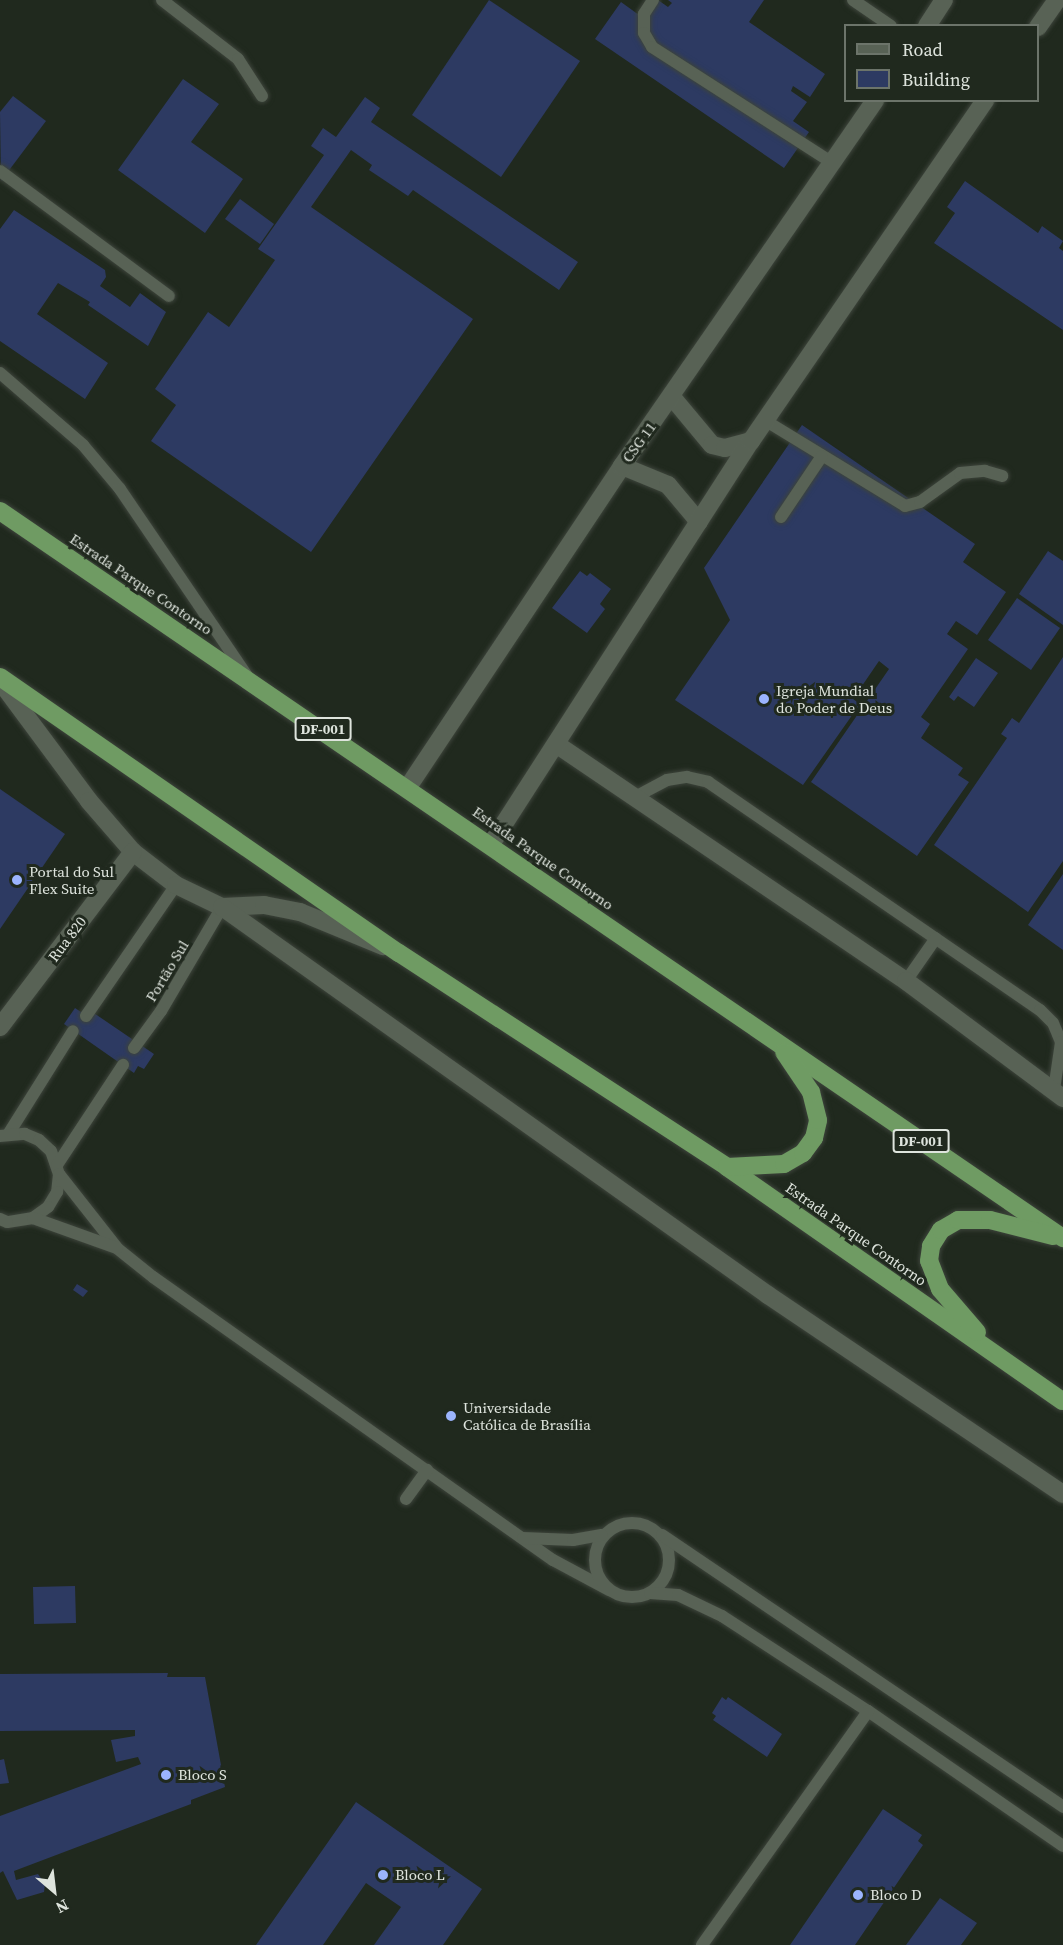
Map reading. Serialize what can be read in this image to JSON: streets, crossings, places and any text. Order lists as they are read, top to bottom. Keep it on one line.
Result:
{"streets":{"highway":["Estrada Parque Contorno","DF-001"],"street":["CSG 11","Rua 820"],"lane":["Portão Sul"]},"crossings":[["CSG 11","Estrada Parque Contorno"]],"places":["Igreja Mundial do Poder de Deus","Portal do Sul Flex Suite","Universidade Católica de Brasília","Bloco S","Bloco L","Bloco D"],"legend":["Road","Building"],"north":"bottom right"}
